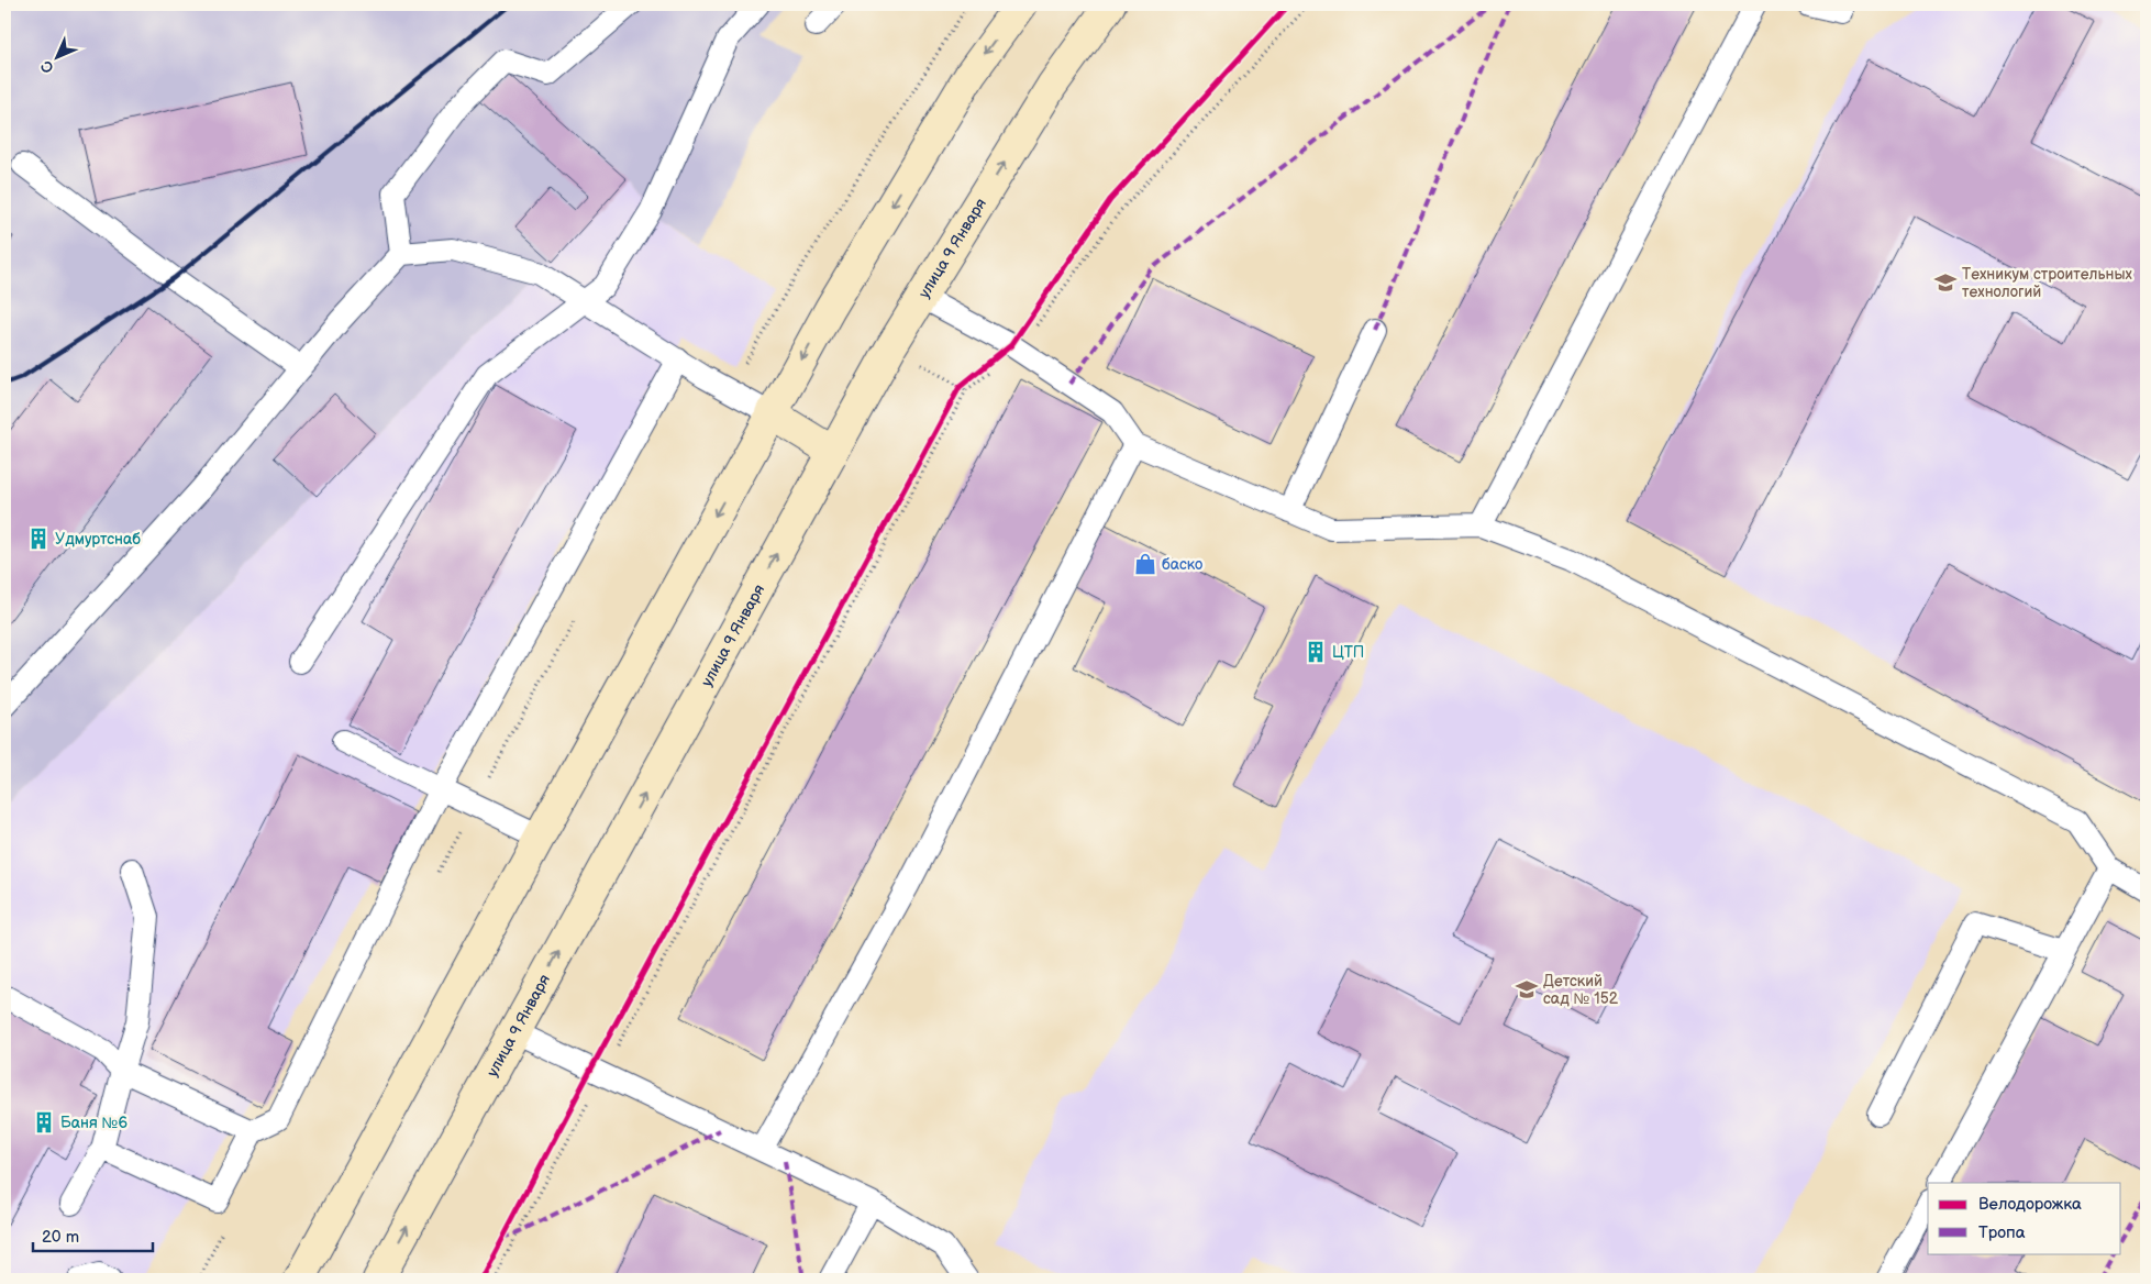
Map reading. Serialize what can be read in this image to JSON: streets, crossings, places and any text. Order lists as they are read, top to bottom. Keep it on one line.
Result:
{"streets":{"main road":["улица 9 Января"]},"places":{"school or university":["Техникум строительных технологий","Детский сад № 152"],"building":["Удмуртснаб","ЦТП","Баня №6"],"shop":["баско"]},"legend":["Велодорожка","Тропа"],"scale_bar":"20 m","north":"bottom left"}
